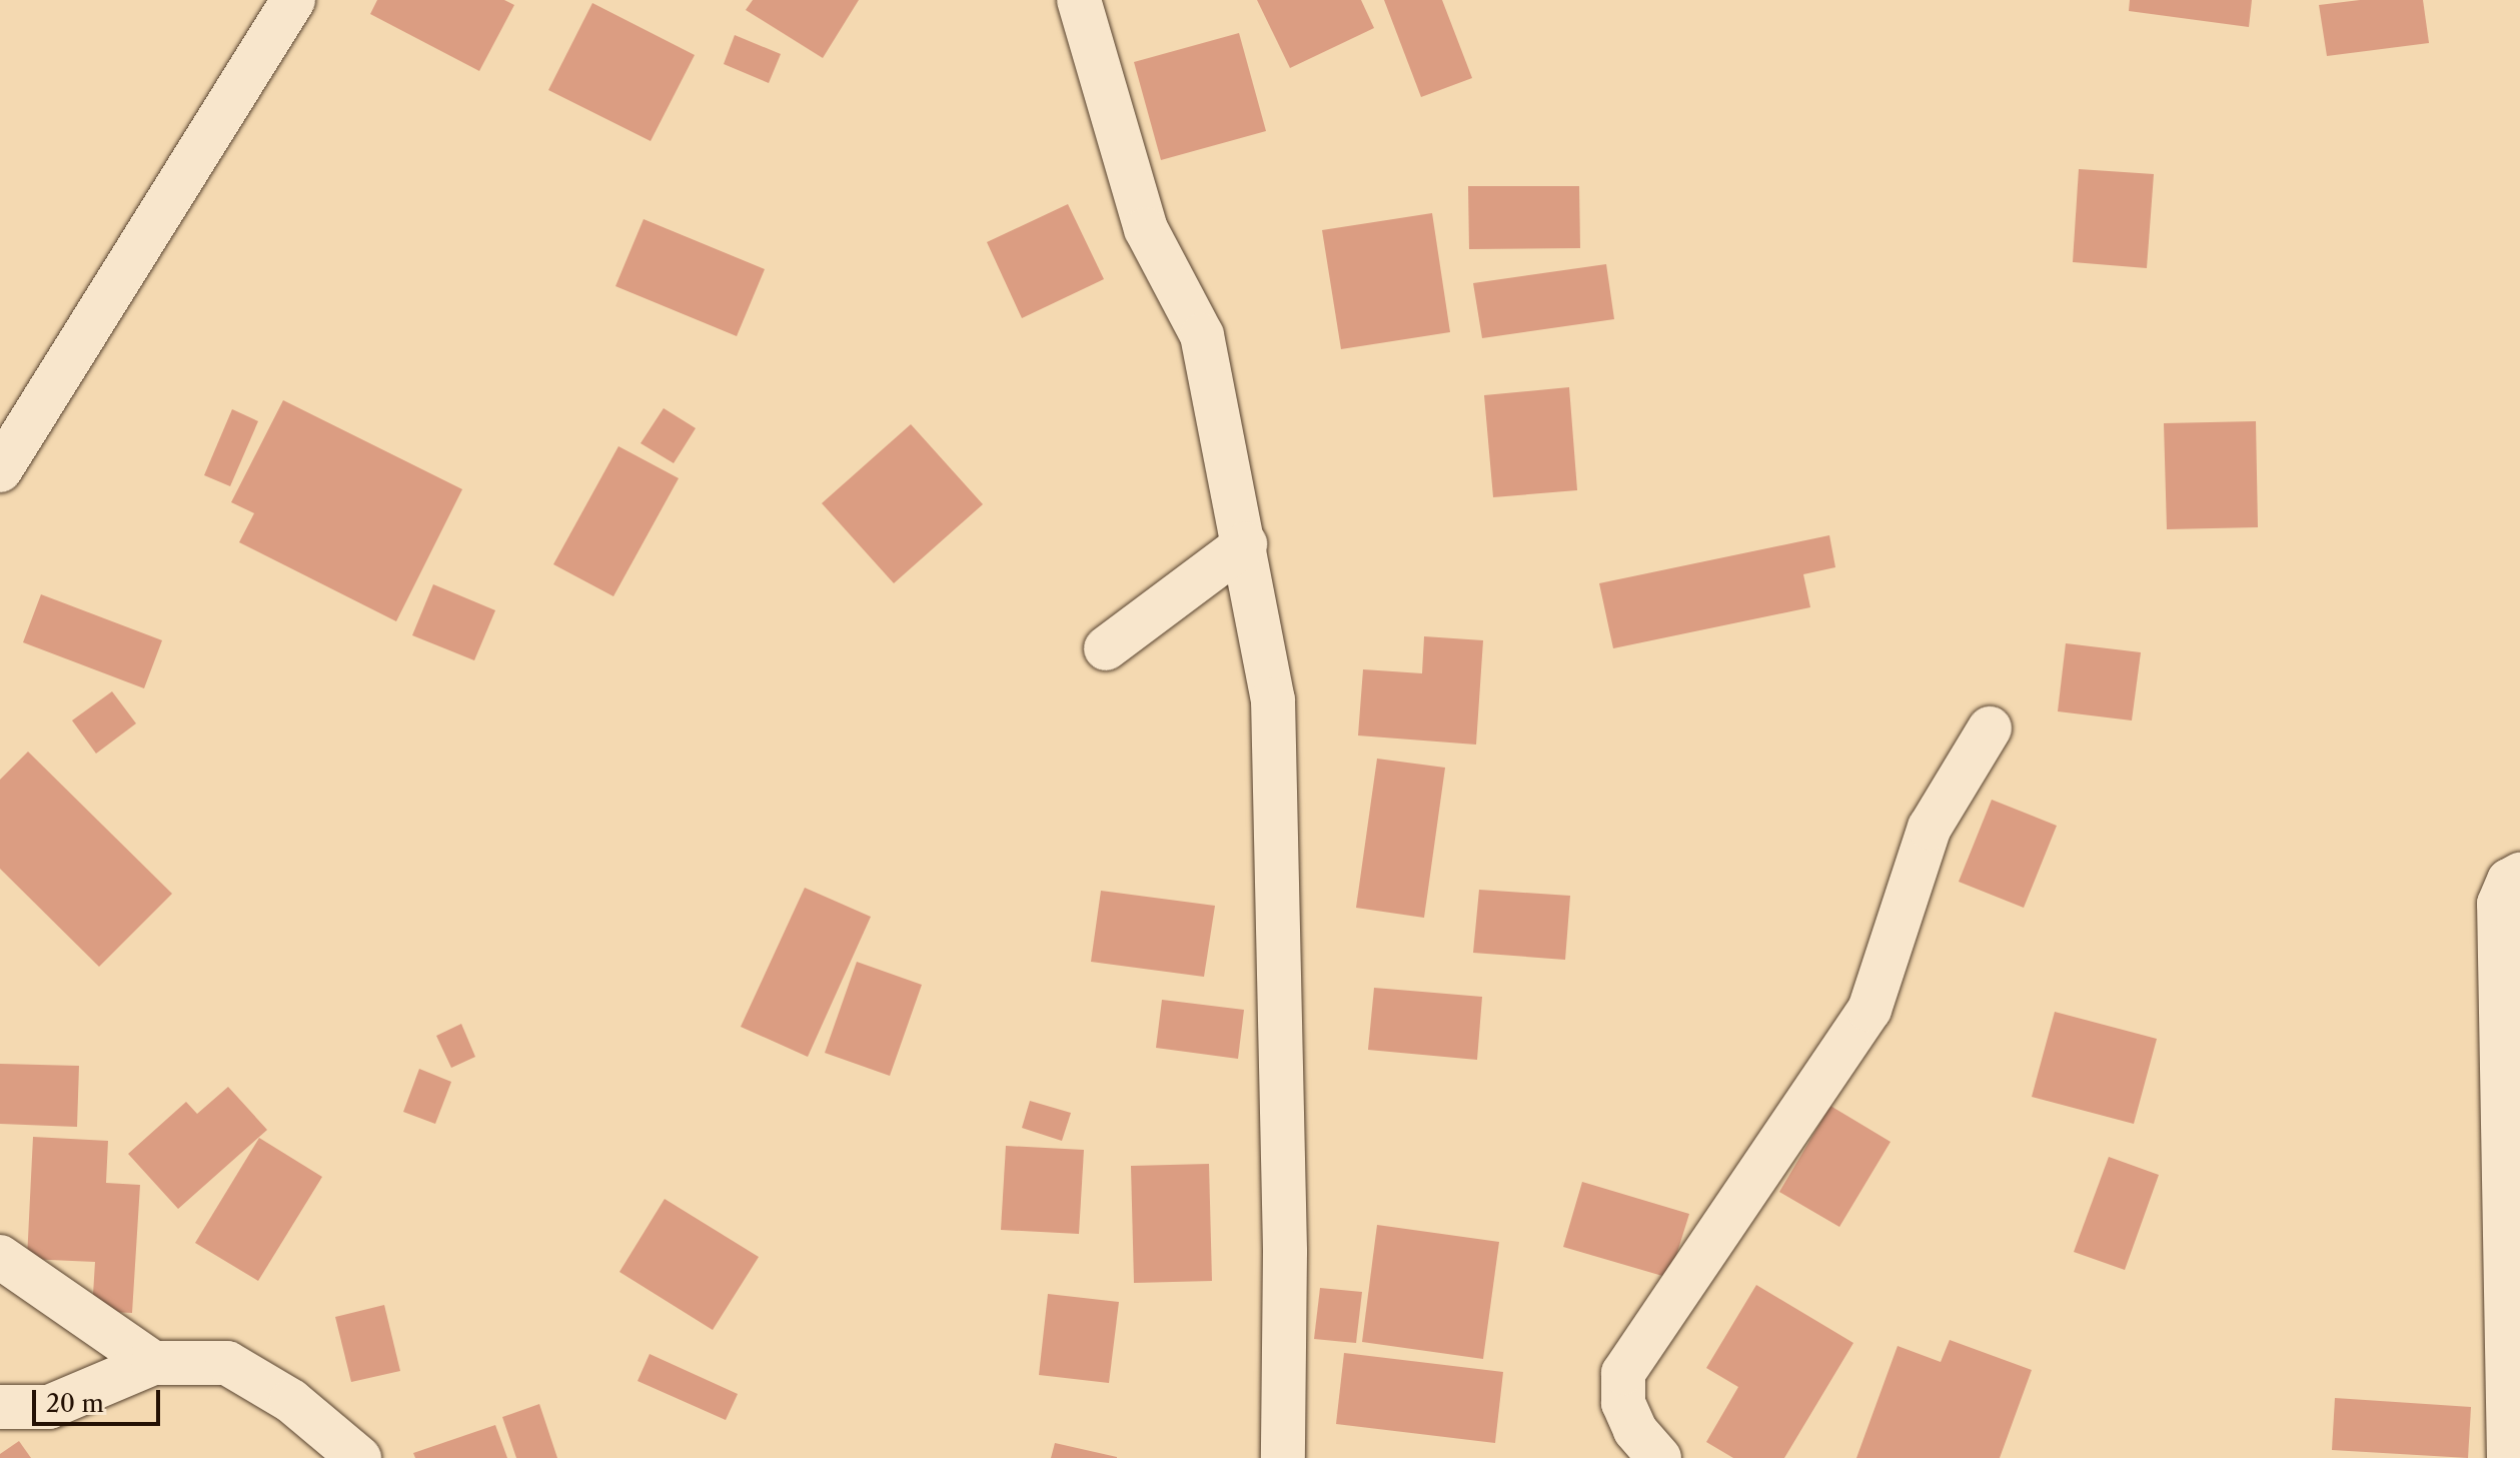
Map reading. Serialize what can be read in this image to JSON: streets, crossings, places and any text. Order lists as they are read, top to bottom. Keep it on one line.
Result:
{"scale_bar":"20 m"}
